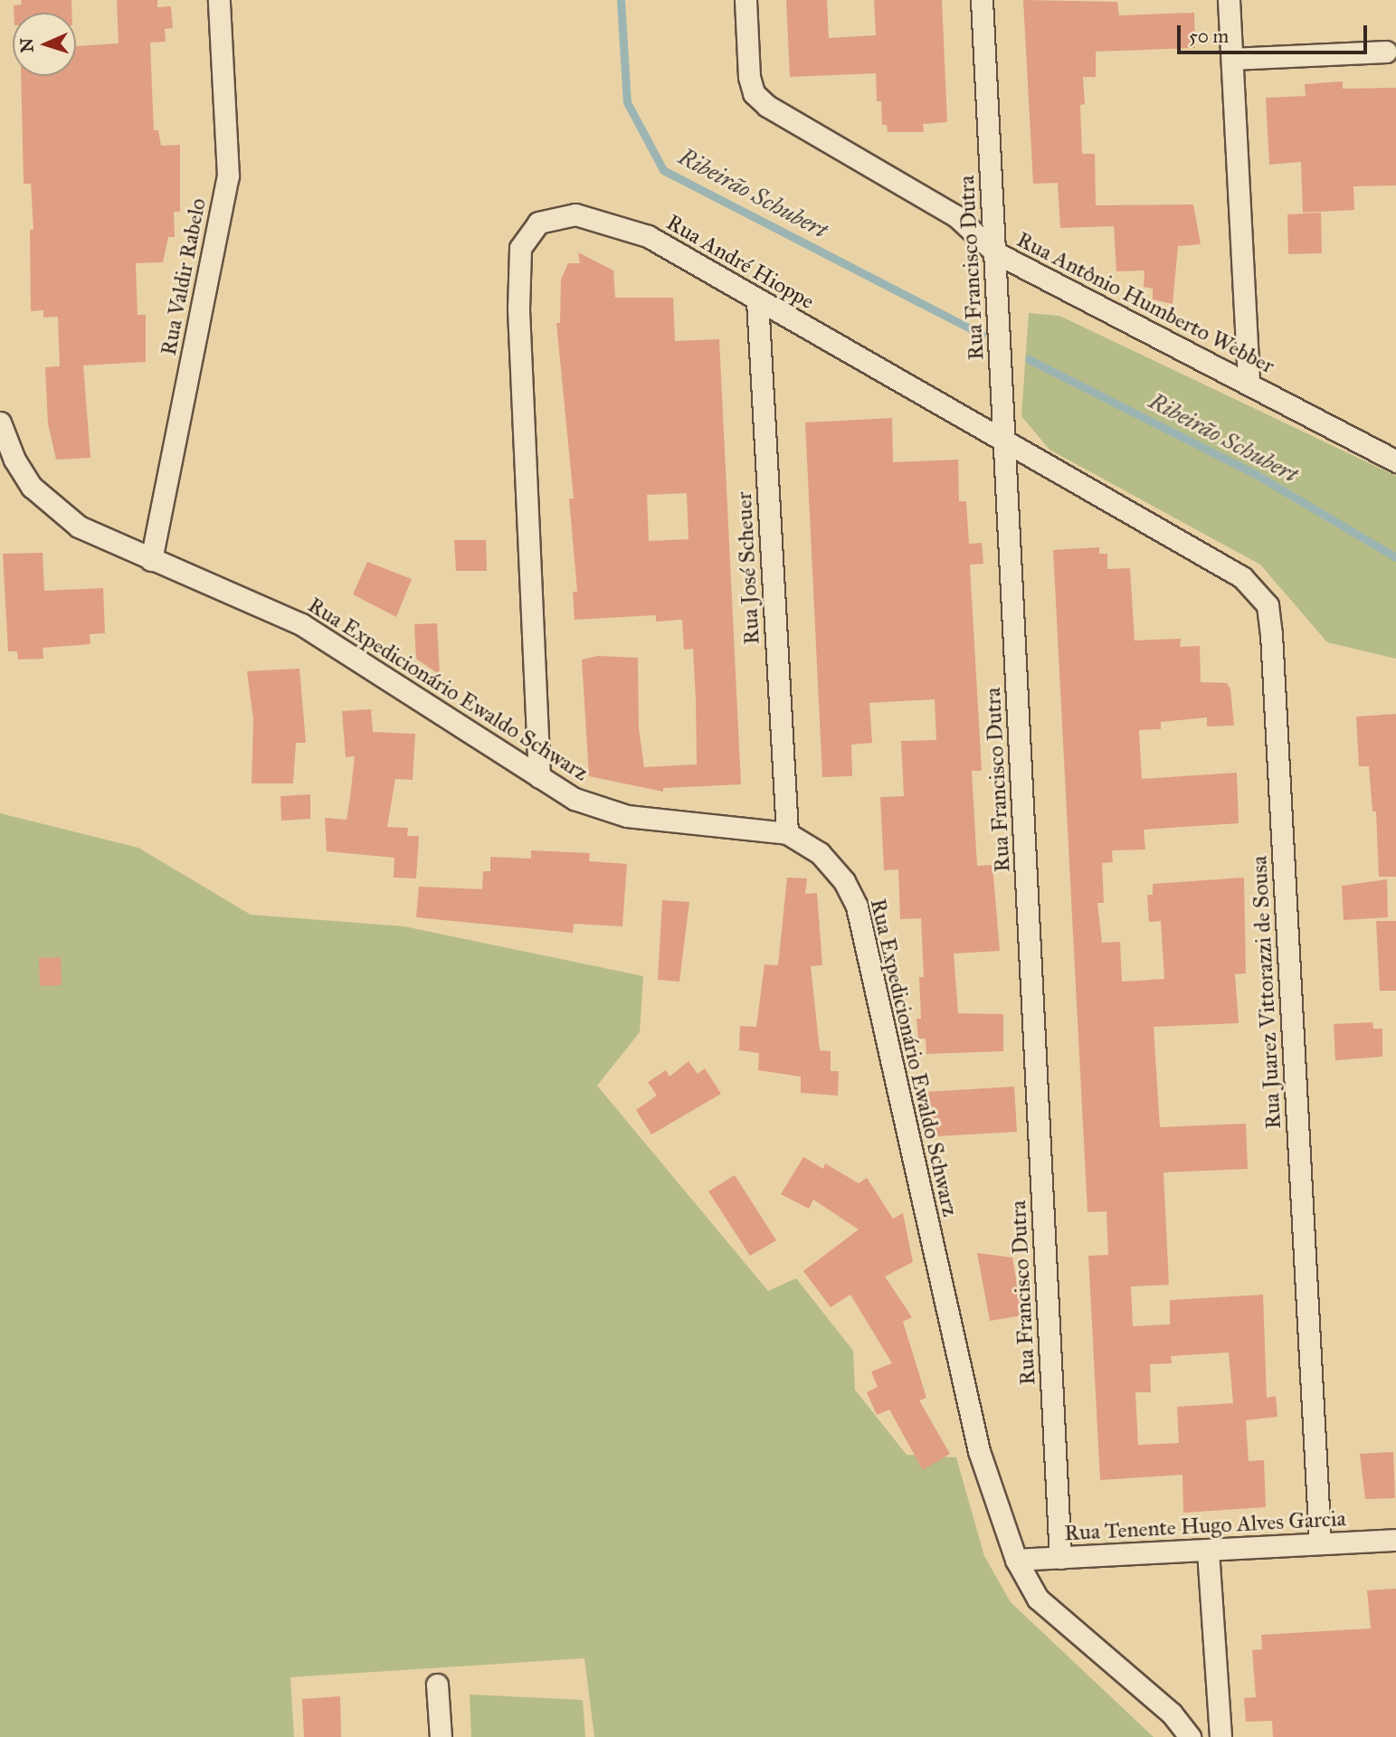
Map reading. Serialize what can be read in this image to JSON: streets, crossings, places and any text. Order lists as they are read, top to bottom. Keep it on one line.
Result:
{"streets":{"street":["Rua André Hioppe","Rua Francisco Dutra","Rua Valdir Rabelo","Rua Antônio Humberto Webber","Rua José Scheuer","Rua Expedicionário Ewaldo Schwarz","Rua Juarez Vittorazzi de Sousa","Rua Tenente Hugo Alves Garcia"]},"crossings":[["Rua André Hioppe","Rua Francisco Dutra"],["Rua André Hioppe","Rua José Scheuer"],["Rua André Hioppe","Rua Expedicionário Ewaldo Schwarz"],["Rua André Hioppe","Rua Juarez Vittorazzi de Sousa"],["Rua Francisco Dutra","Rua Antônio Humberto Webber"],["Rua Francisco Dutra","Rua Tenente Hugo Alves Garcia"],["Rua Valdir Rabelo","Rua Expedicionário Ewaldo Schwarz"],["Rua José Scheuer","Rua Expedicionário Ewaldo Schwarz"],["Rua Expedicionário Ewaldo Schwarz","Rua Tenente Hugo Alves Garcia"],["Rua Juarez Vittorazzi de Sousa","Rua Tenente Hugo Alves Garcia"]],"water":["Ribeirão Schubert"],"scale_bar":"50 m","north":"left"}
